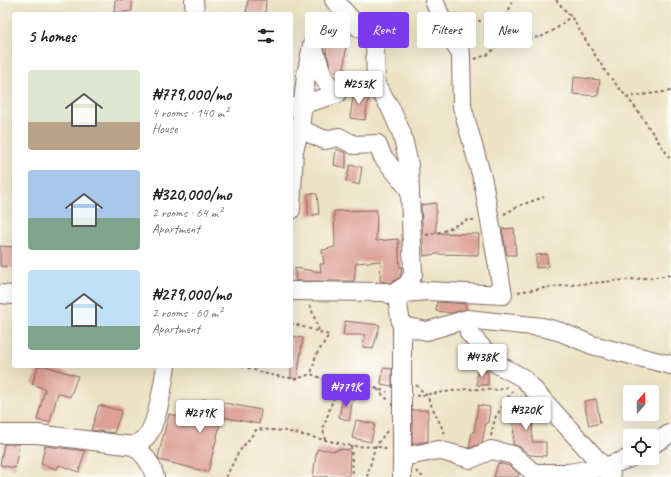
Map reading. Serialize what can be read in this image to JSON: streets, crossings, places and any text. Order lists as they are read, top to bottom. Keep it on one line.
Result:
{"north":"top","page":{"chip":["Buy","Rent","Filters","New"],"heading":"5 homes","list":[{"name":"₦779,000/mo","note":"4 rooms · 140 m² · House"},{"name":"₦320,000/mo","note":"2 rooms · 64 m² · Apartment"},{"name":"₦279,000/mo","note":"2 rooms · 60 m² · Apartment"}],"price":["₦253K","₦438K","₦779K","₦320K","₦279K"]}}
